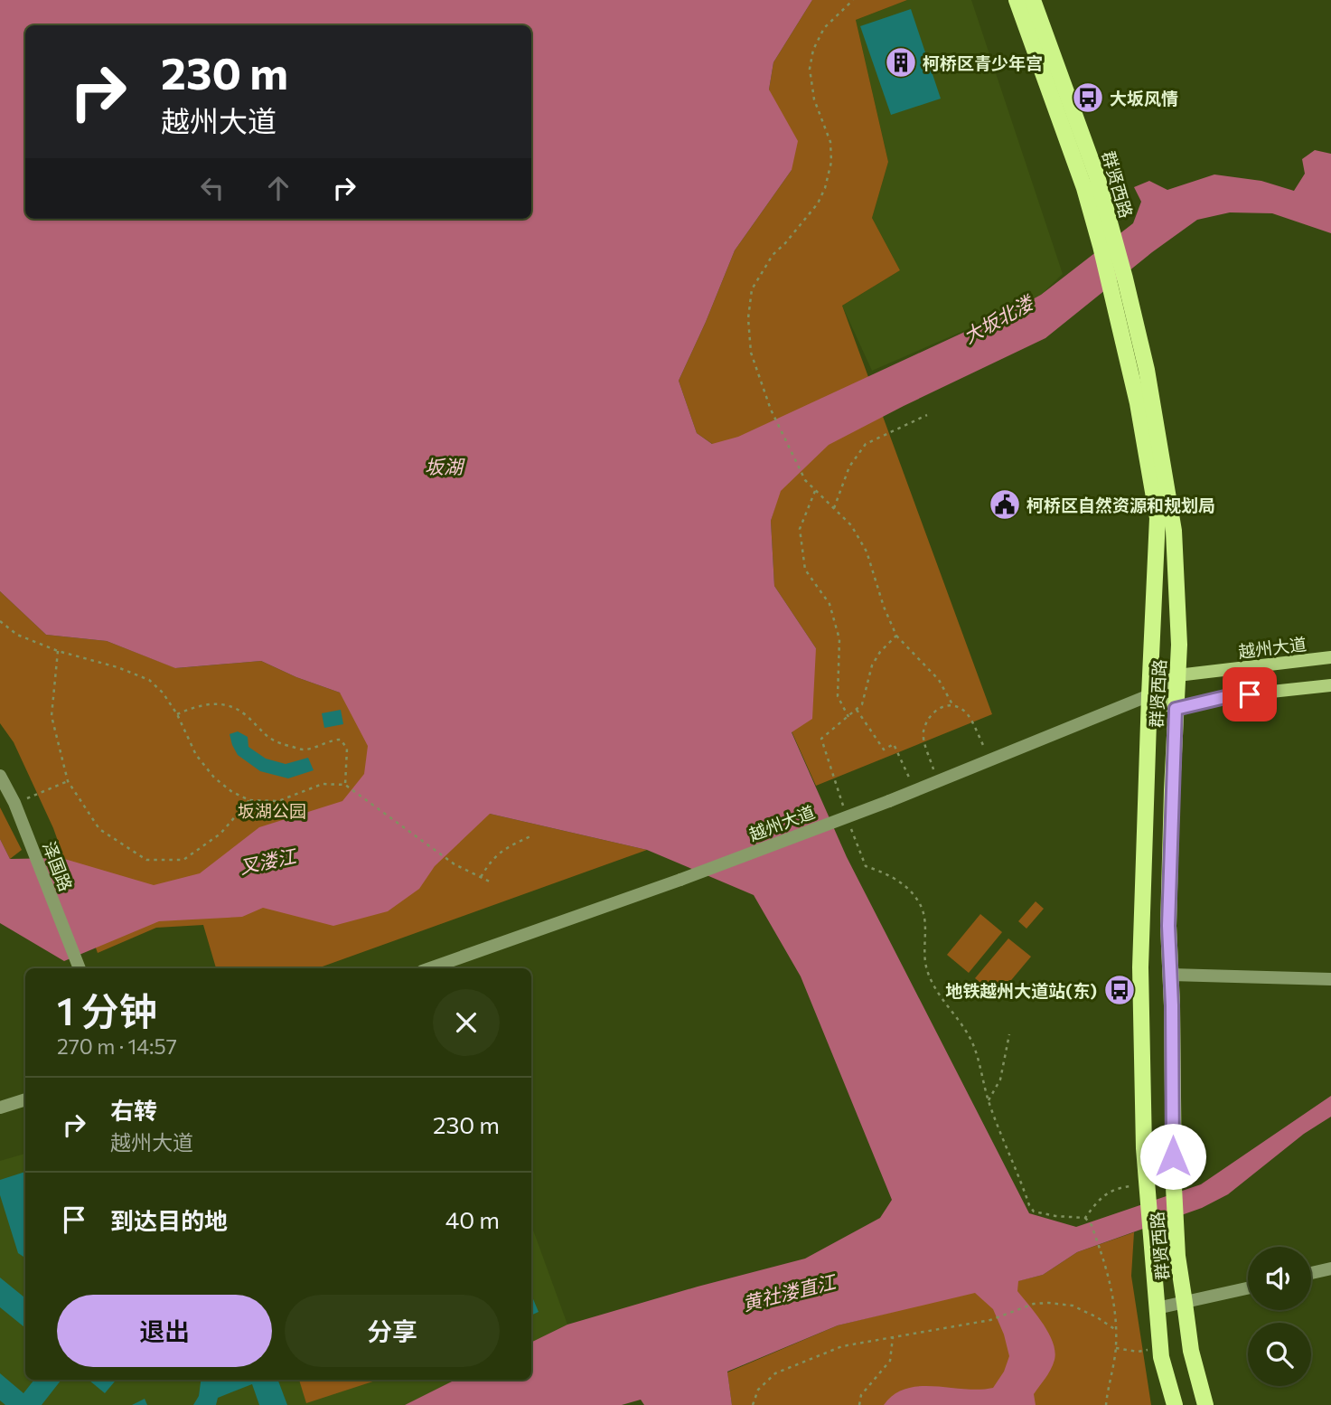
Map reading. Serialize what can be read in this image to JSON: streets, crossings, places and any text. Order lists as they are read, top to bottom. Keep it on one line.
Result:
{"streets":{"main road":["群贤西路","越州大道"],"street":["泽国路"]},"crossings":[["群贤西路","越州大道"]],"water":["大坂北溇","坂湖","叉溇江","黄社溇直江"],"parks":["坂湖公园"],"places":{"building":["柯桥区青少年宫"],"bus stop":["大坂风情","地铁越州大道站(东)"],"public building":["柯桥区自然资源和规划局"]},"page":{"turn":["230 m","越州大道"],"heading":["1 分钟","270 m · 14:57"],"list":[{"name":"右转","note":"越州大道","value":"230 m"},{"name":"到达目的地","value":"40 m"}],"buttons":["退出","分享"]}}
